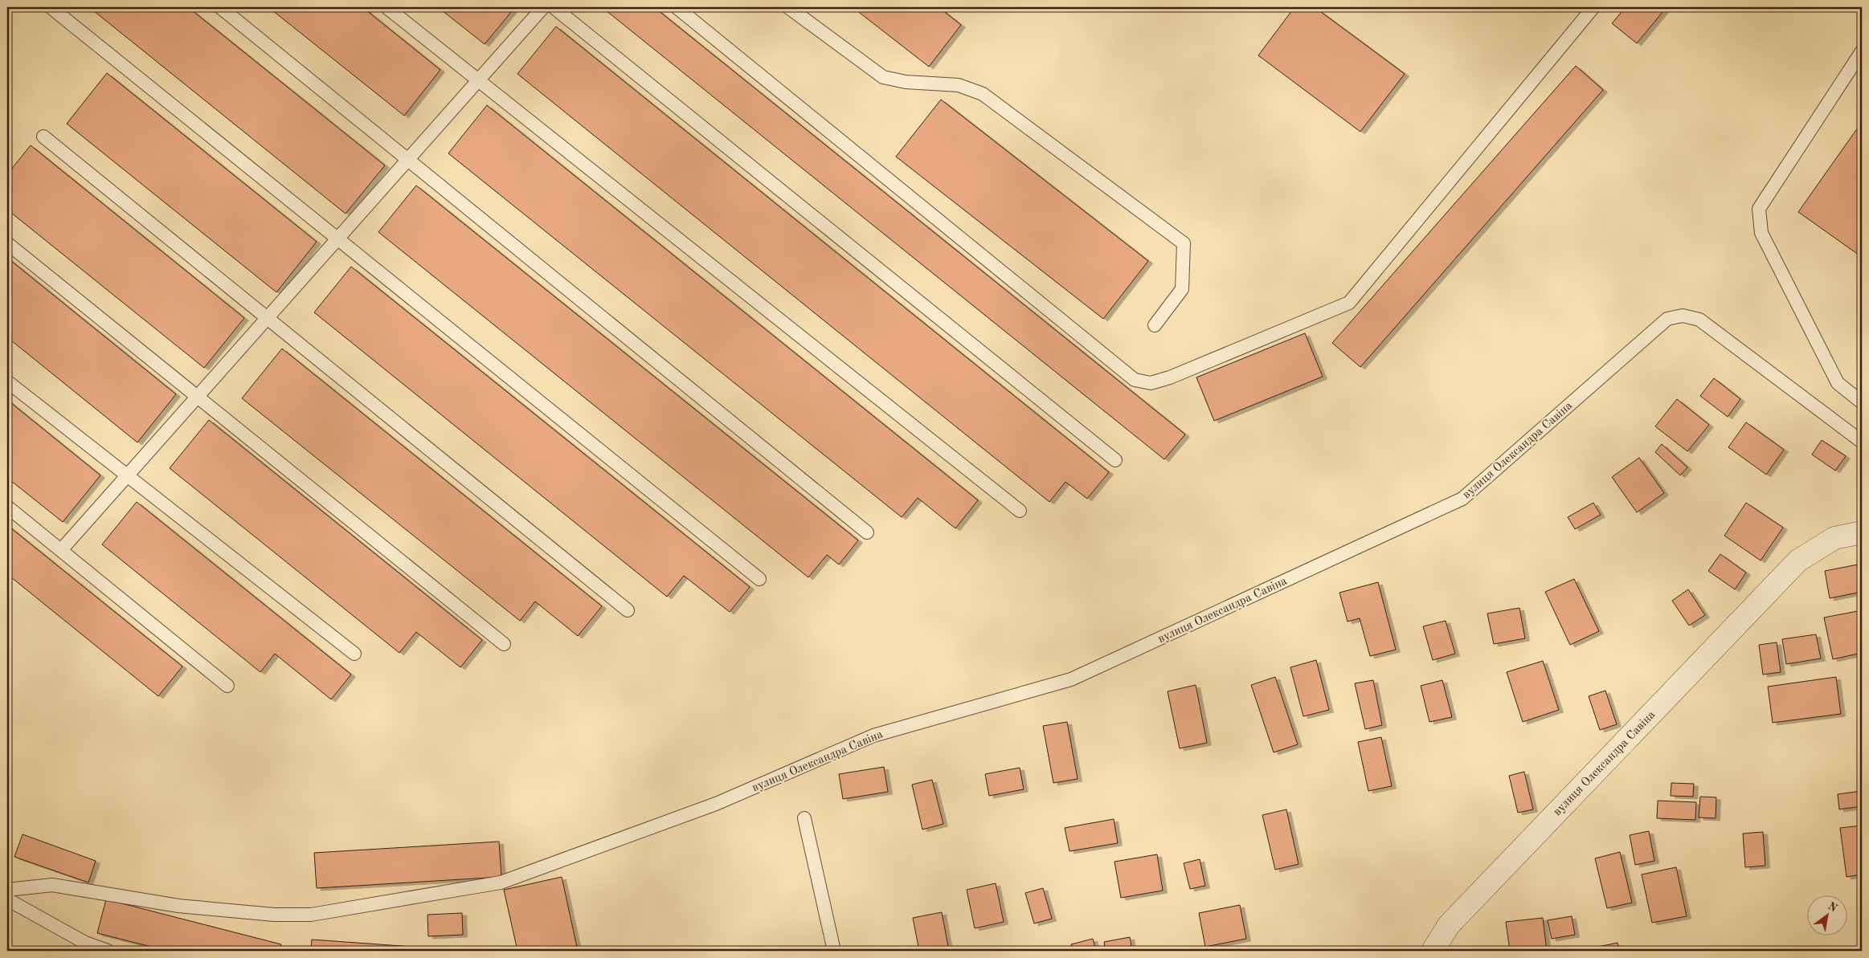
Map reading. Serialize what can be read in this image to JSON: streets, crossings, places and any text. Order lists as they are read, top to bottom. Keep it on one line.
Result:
{"streets":{"street":["вулиця Олександра Савіна"]},"north":"top right"}
